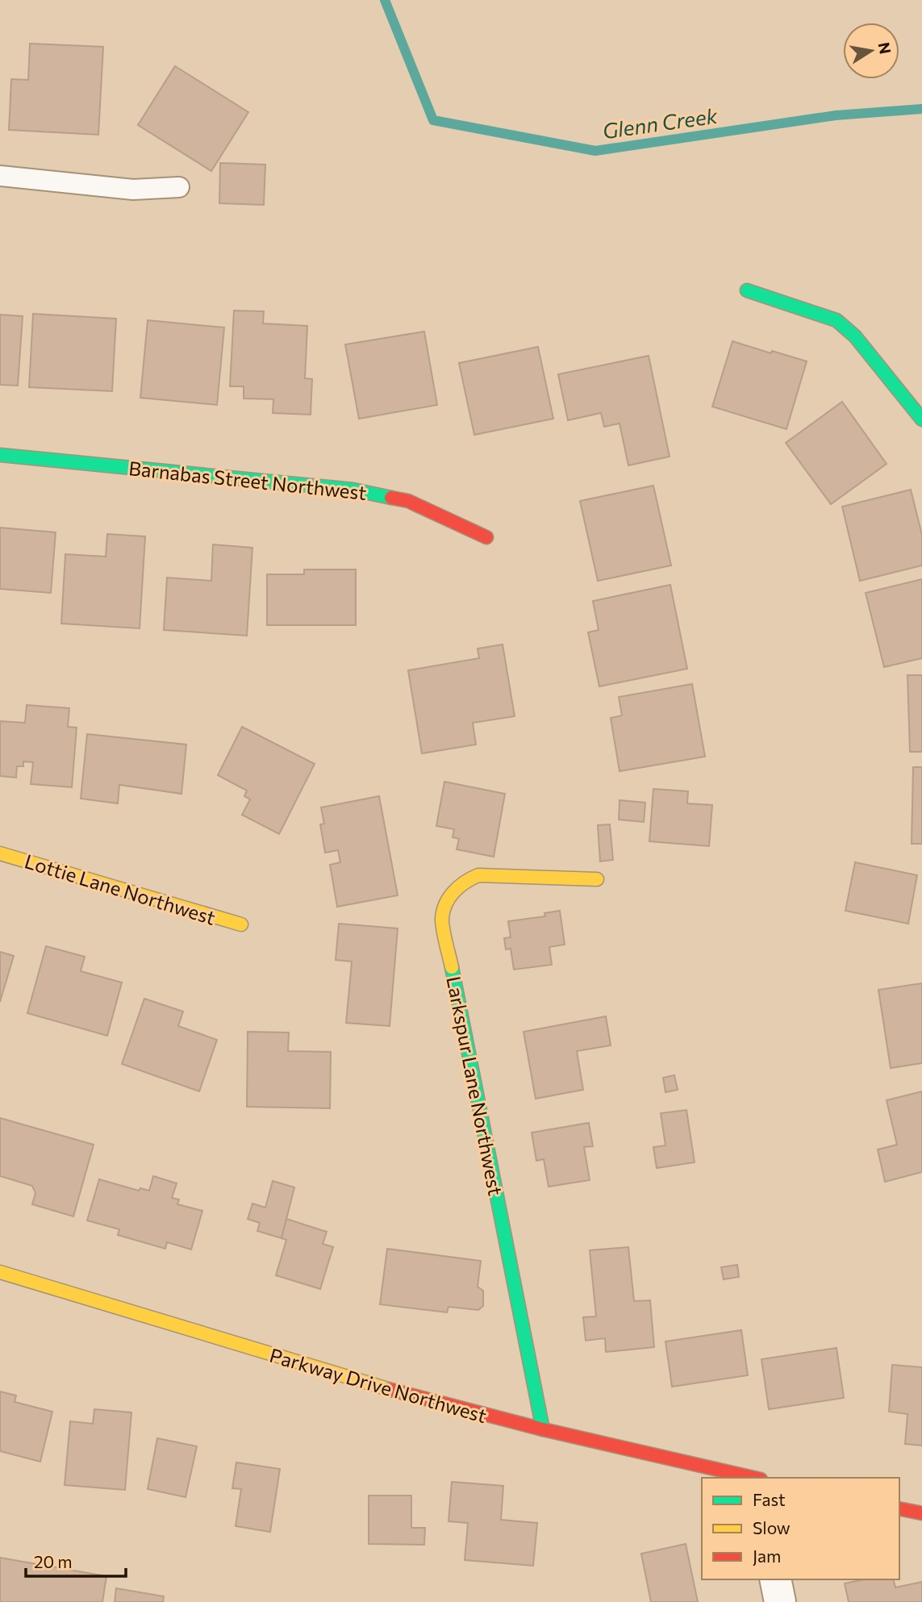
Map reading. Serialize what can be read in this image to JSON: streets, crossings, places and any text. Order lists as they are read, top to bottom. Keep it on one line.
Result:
{"streets":{"street":["Barnabas Street Northwest","Lottie Lane Northwest","Larkspur Lane Northwest","Parkway Drive Northwest"]},"crossings":[["Larkspur Lane Northwest","Parkway Drive Northwest"]],"water":["Glenn Creek"],"legend":["Fast","Slow","Jam"],"scale_bar":"20 m","north":"right"}
